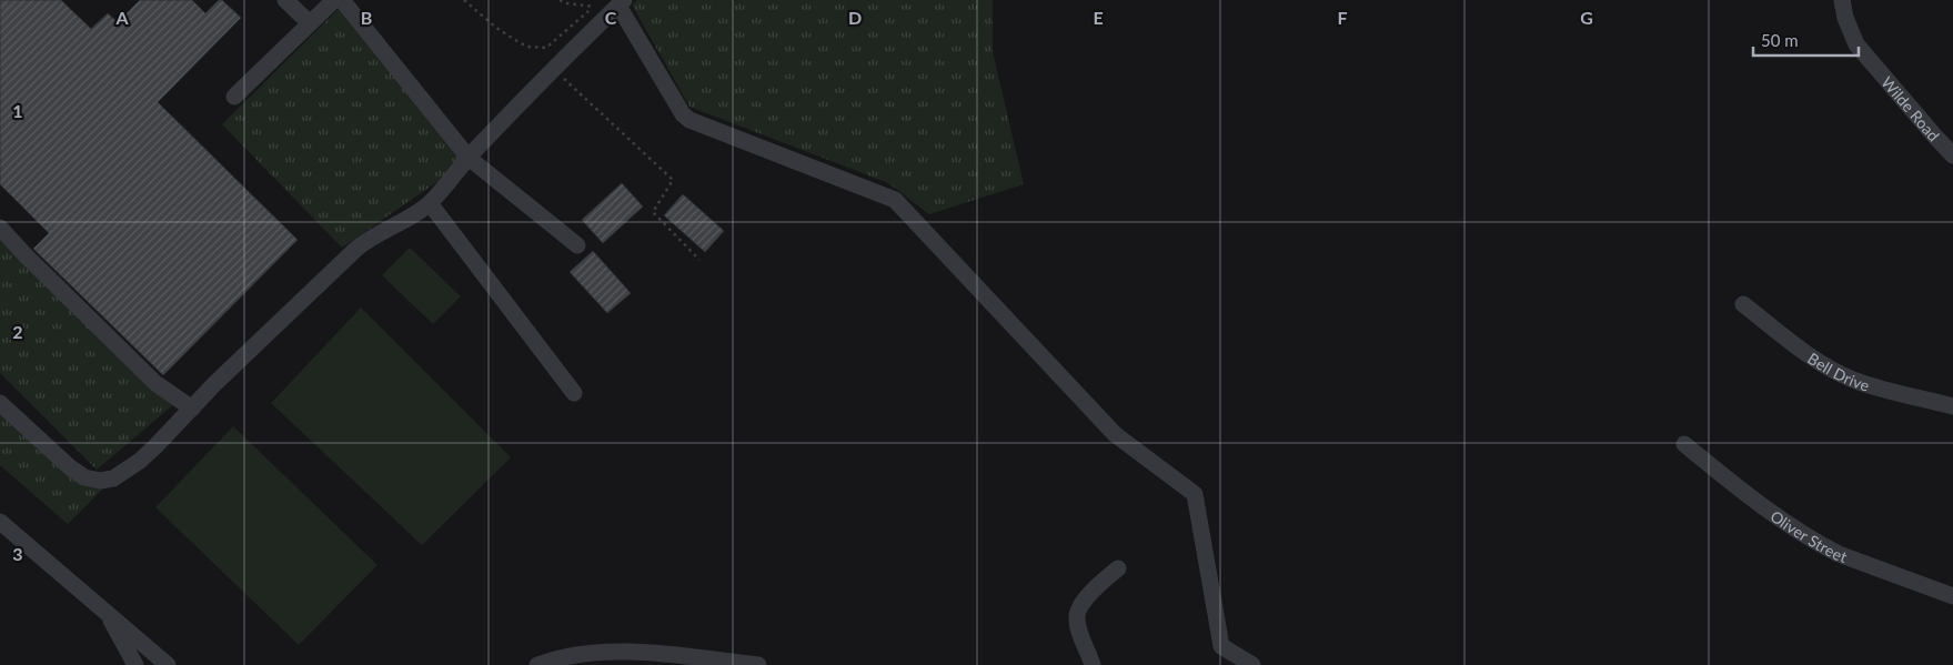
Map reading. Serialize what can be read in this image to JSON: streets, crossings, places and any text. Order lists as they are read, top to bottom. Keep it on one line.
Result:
{"streets":{"street":["Wilde Road","Bell Drive","Oliver Street"]},"scale_bar":"50 m","grid":{"columns":["A","B","C","D","E","F","G"],"rows":["1","2","3"]}}
